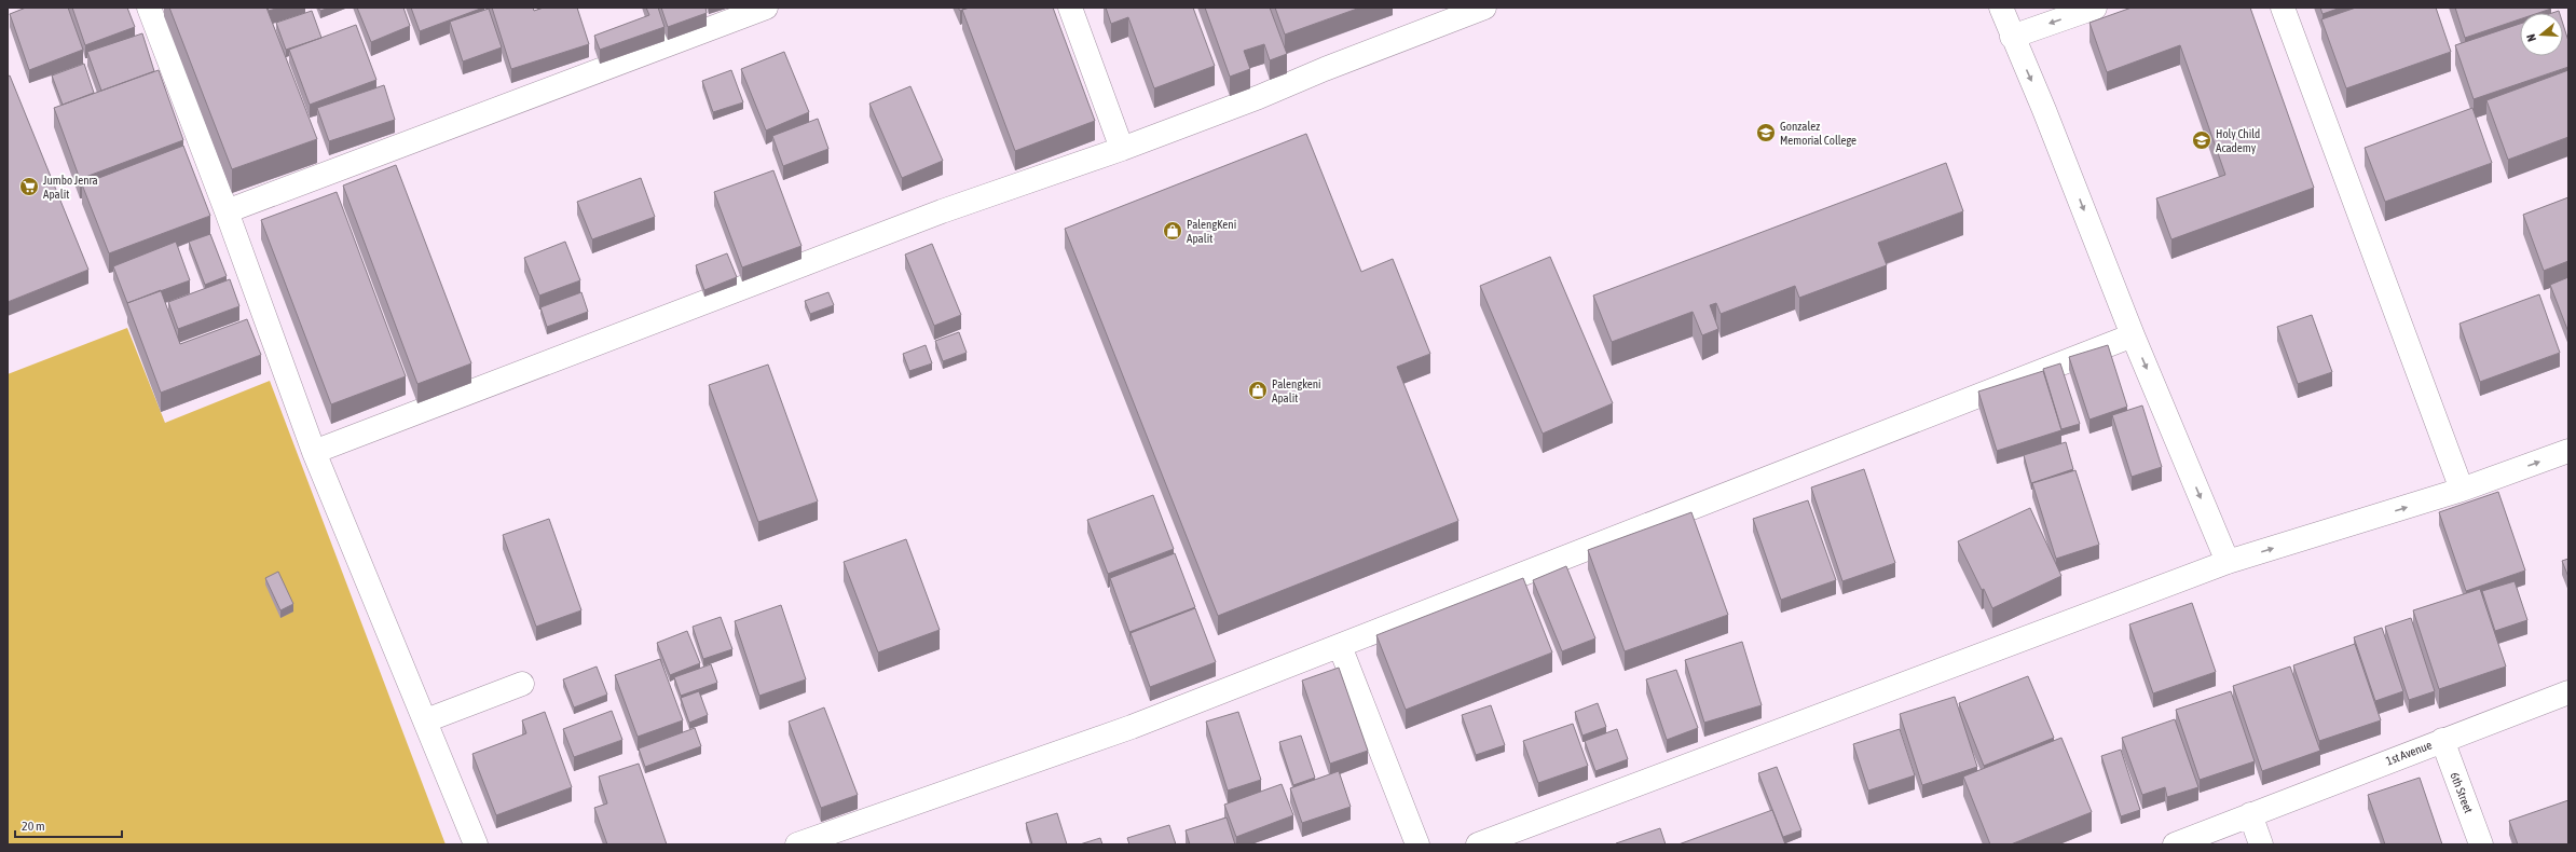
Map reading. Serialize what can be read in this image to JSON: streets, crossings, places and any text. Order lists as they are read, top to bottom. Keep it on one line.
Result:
{"streets":{"street":["1st Avenue","6th Street"]},"crossings":[["1st Avenue","6th Street"]],"places":{"school or university":["Gonzalez Memorial College","Holy Child Academy"],"supermarket":["Jumbo Jenra Apalit"],"shop":["PalengKeni Apalit","Palengkeni Apalit"]},"scale_bar":"20 m","north":"left"}
